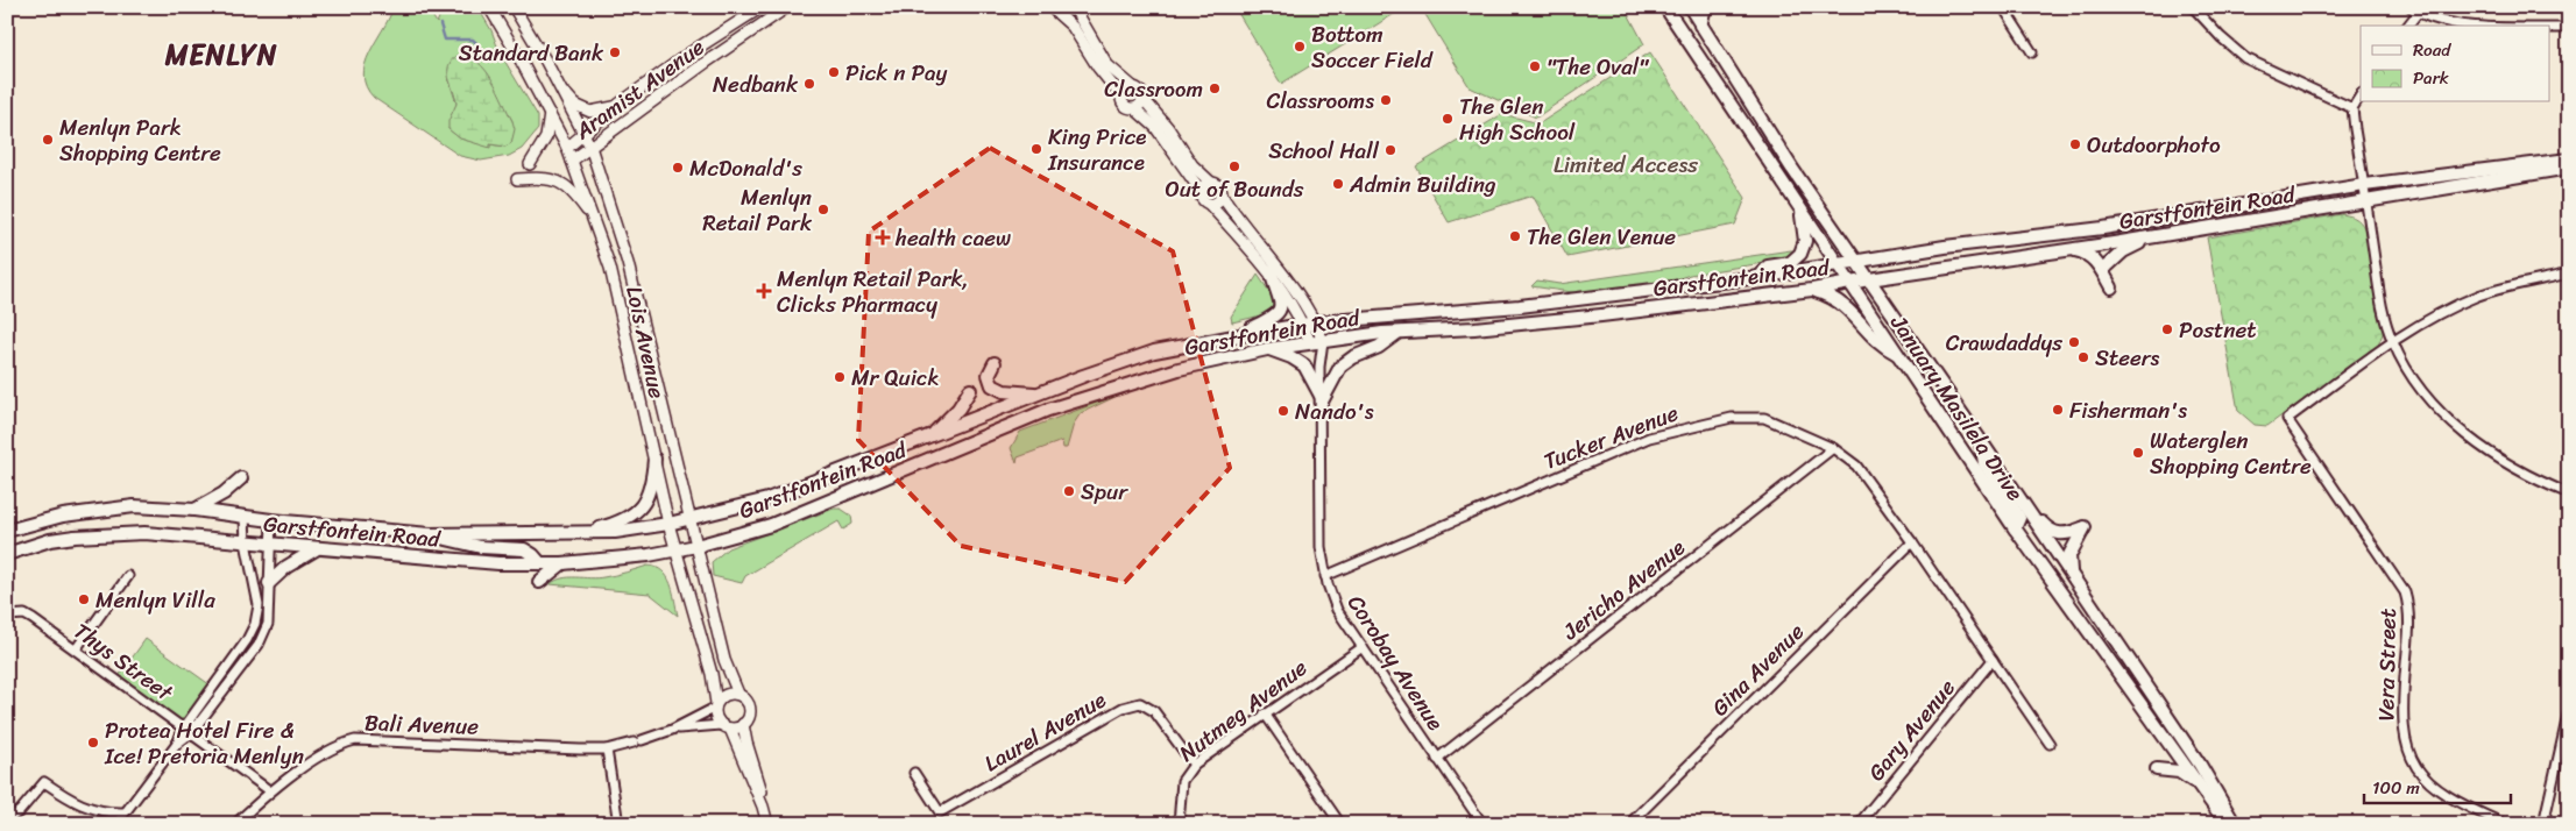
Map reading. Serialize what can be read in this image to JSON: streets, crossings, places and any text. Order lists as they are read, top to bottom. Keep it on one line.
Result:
{"streets":{"main road":["Garstfontein Road","January Masilela Drive"],"street":["Aramist Avenue","Lois Avenue","Tucker Avenue","Jericho Avenue","Thys Street","Corobay Avenue","Vera Street","Gina Avenue","Nutmeg Avenue","Bali Avenue","Gary Avenue","Laurel Avenue"]},"crossings":[["Aramist Avenue","Lois Avenue"],["Garstfontein Road","Lois Avenue"],["Garstfontein Road","January Masilela Drive"],["Garstfontein Road","Corobay Avenue"],["Lois Avenue","Bali Avenue"],["Tucker Avenue","Jericho Avenue"],["Tucker Avenue","Corobay Avenue"],["Tucker Avenue","Gina Avenue"],["Tucker Avenue","Gary Avenue"],["Jericho Avenue","Corobay Avenue"],["Thys Street","Bali Avenue"],["Corobay Avenue","Nutmeg Avenue"],["Nutmeg Avenue","Laurel Avenue"]],"districts":["MENLYN"],"parks":["Limited Access"],"places":{"other":["Bottom Soccer Field","Standard Bank","\"The Oval\"","Pick n Pay","Nedbank","Classroom","Classrooms","The Glen High School","Menlyn Park Shopping Centre","Outdoorphoto","King Price Insurance","School Hall","Out of Bounds","McDonald's","Admin Building","Menlyn Retail Park","The Glen Venue","Postnet","Crawdaddys","Steers","Mr Quick","Fisherman's","Nando's","Waterglen Shopping Centre","Spur","Menlyn Villa","Protea Hotel Fire & Ice! Pretoria Menlyn"],"health":["health caew","Menlyn Retail Park, Clicks Pharmacy"]},"legend":["Road","Park"],"scale_bar":"100 m"}
